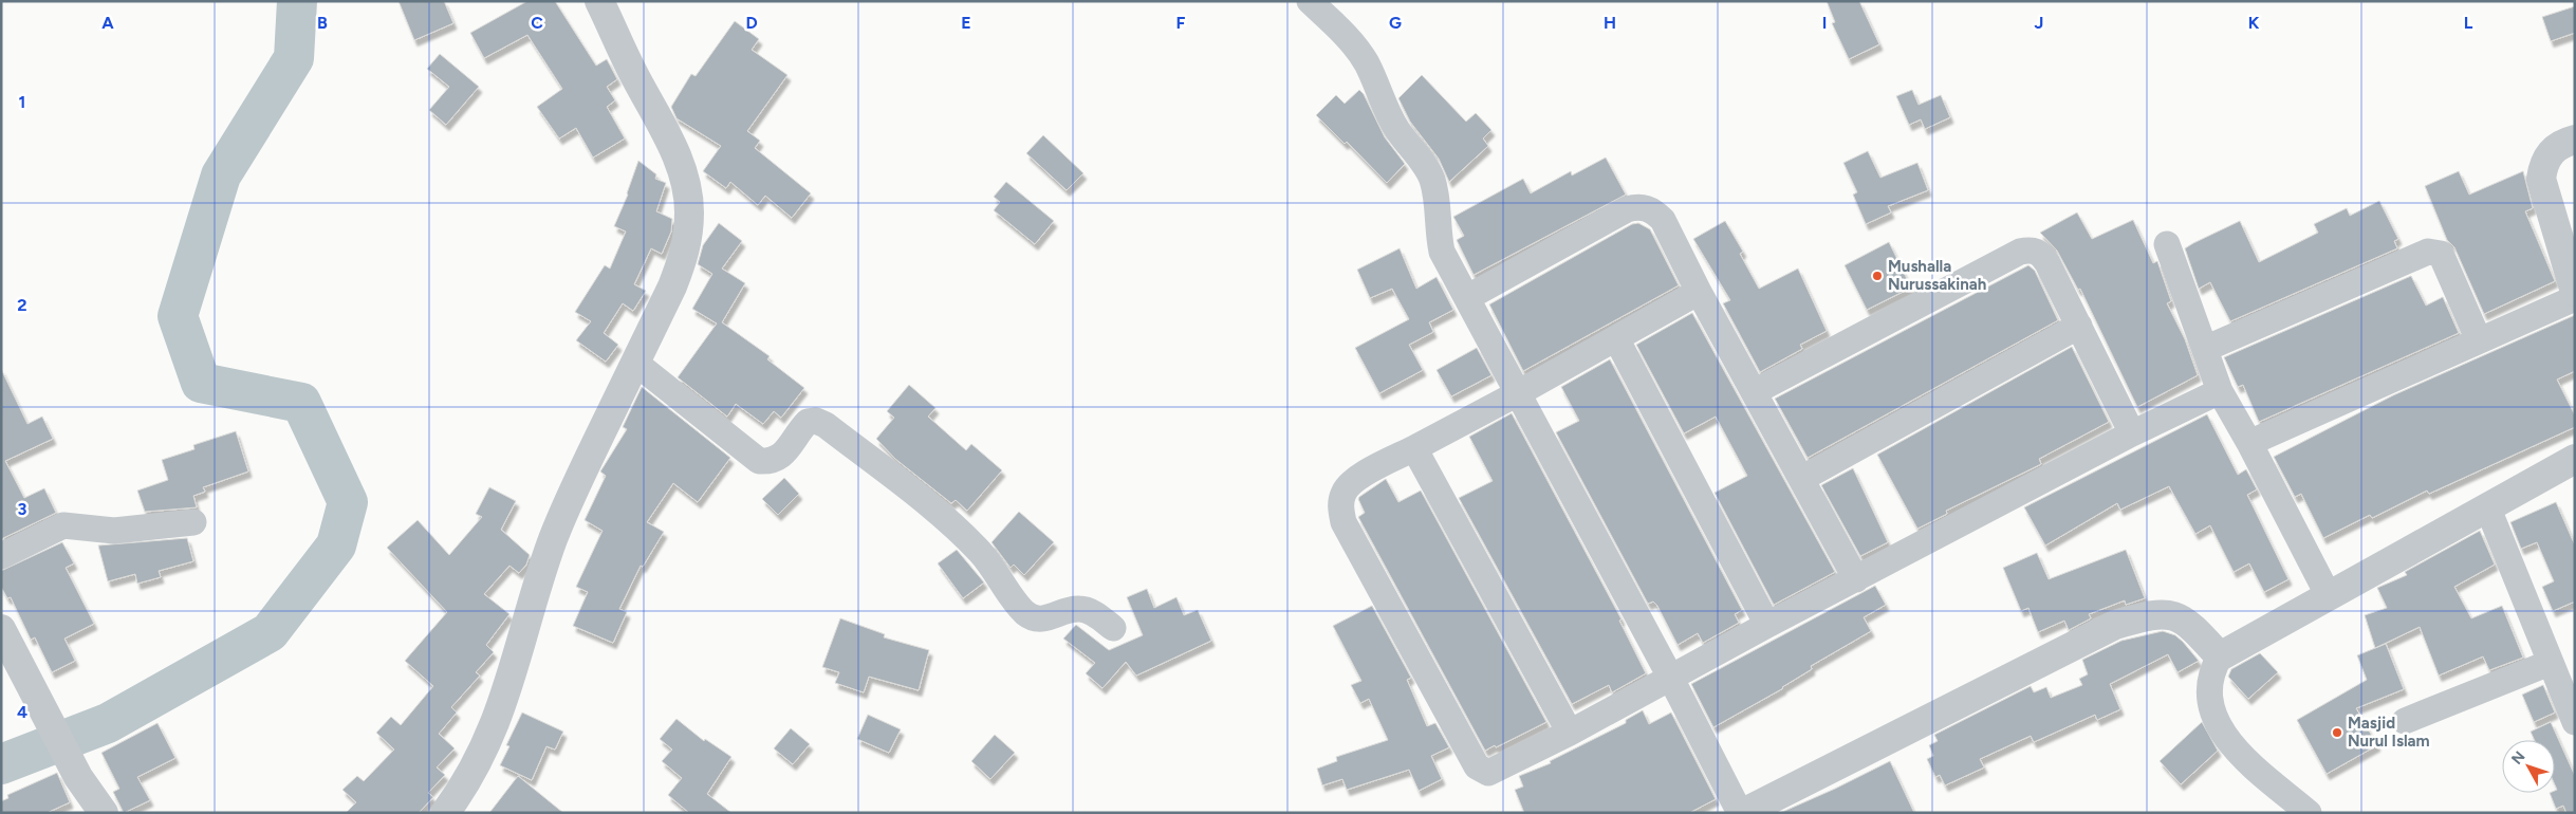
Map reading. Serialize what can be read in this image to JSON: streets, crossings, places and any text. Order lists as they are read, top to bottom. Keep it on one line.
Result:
{"places":["Mushalla Nurussakinah","Masjid Nurul Islam"],"north":"top left","grid":{"columns":["A","B","C","D","E","F","G","H","I","J","K","L"],"rows":["1","2","3","4"]}}
